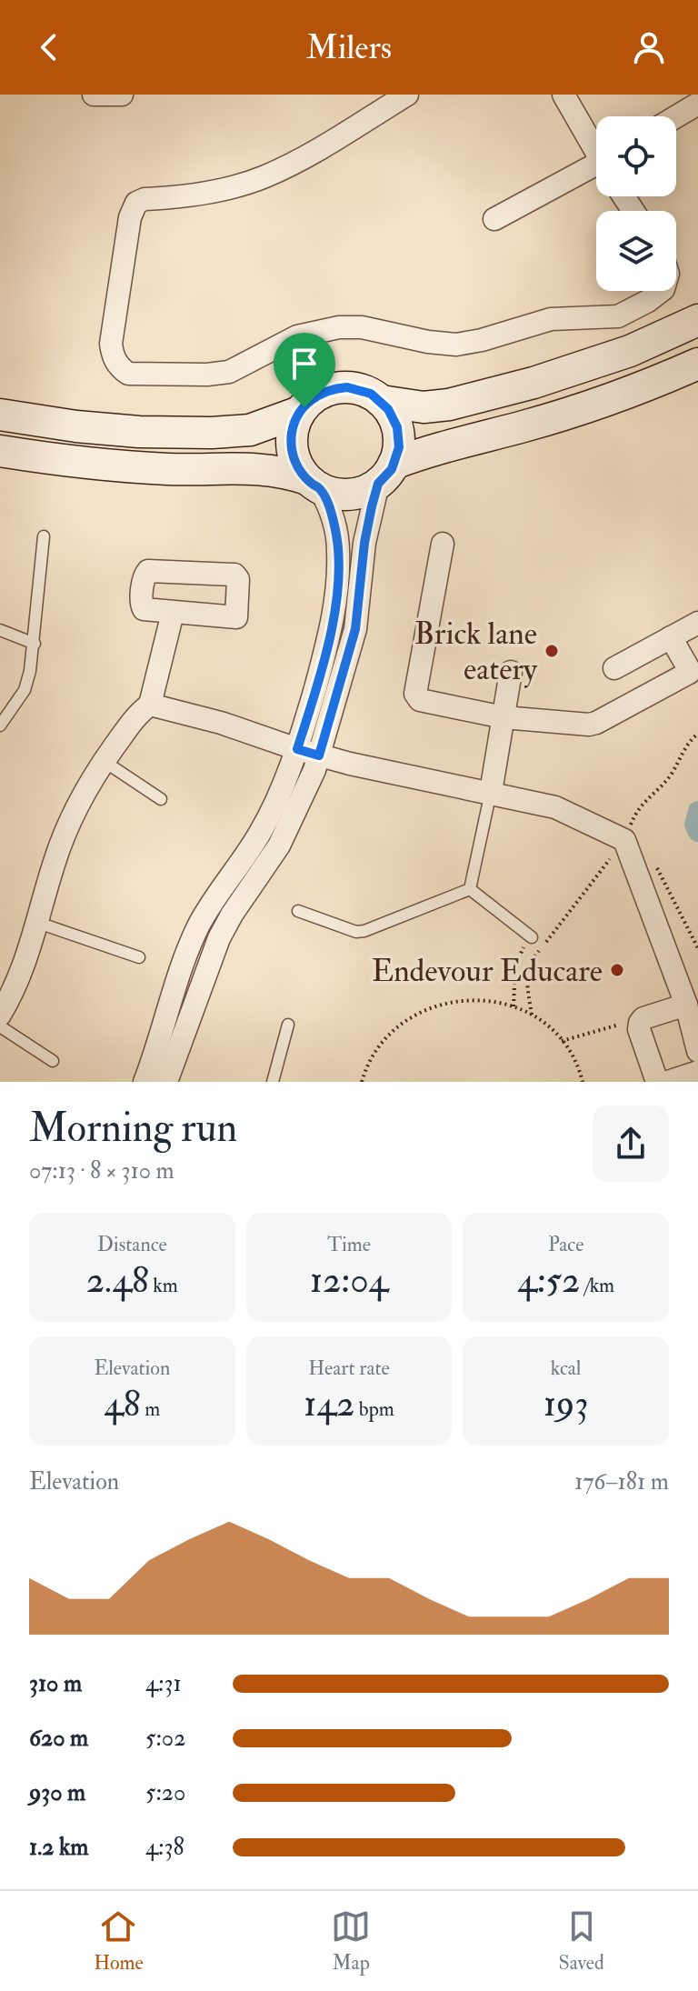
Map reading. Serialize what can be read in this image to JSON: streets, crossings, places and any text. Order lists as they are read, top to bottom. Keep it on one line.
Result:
{"places":["Brick lane eatery","Endevour Educare"],"page":{"header":"Milers","heading":["Morning run","07:13 · 8 × 310 m"],"stats":[["Distance","2.48 km"],["Time","12:04"],["Pace","4:52 /km"],["Elevation","48 m"],["Heart rate","142 bpm"],["kcal","193"]],"chart":["Elevation","176–181 m"],"list":[{"name":"310 m","note":"4:31"},{"name":"620 m","note":"5:02"},{"name":"930 m","note":"5:20"},{"name":"1.2 km","note":"4:38"}],"tabs":["Home","Map","Saved"]}}
